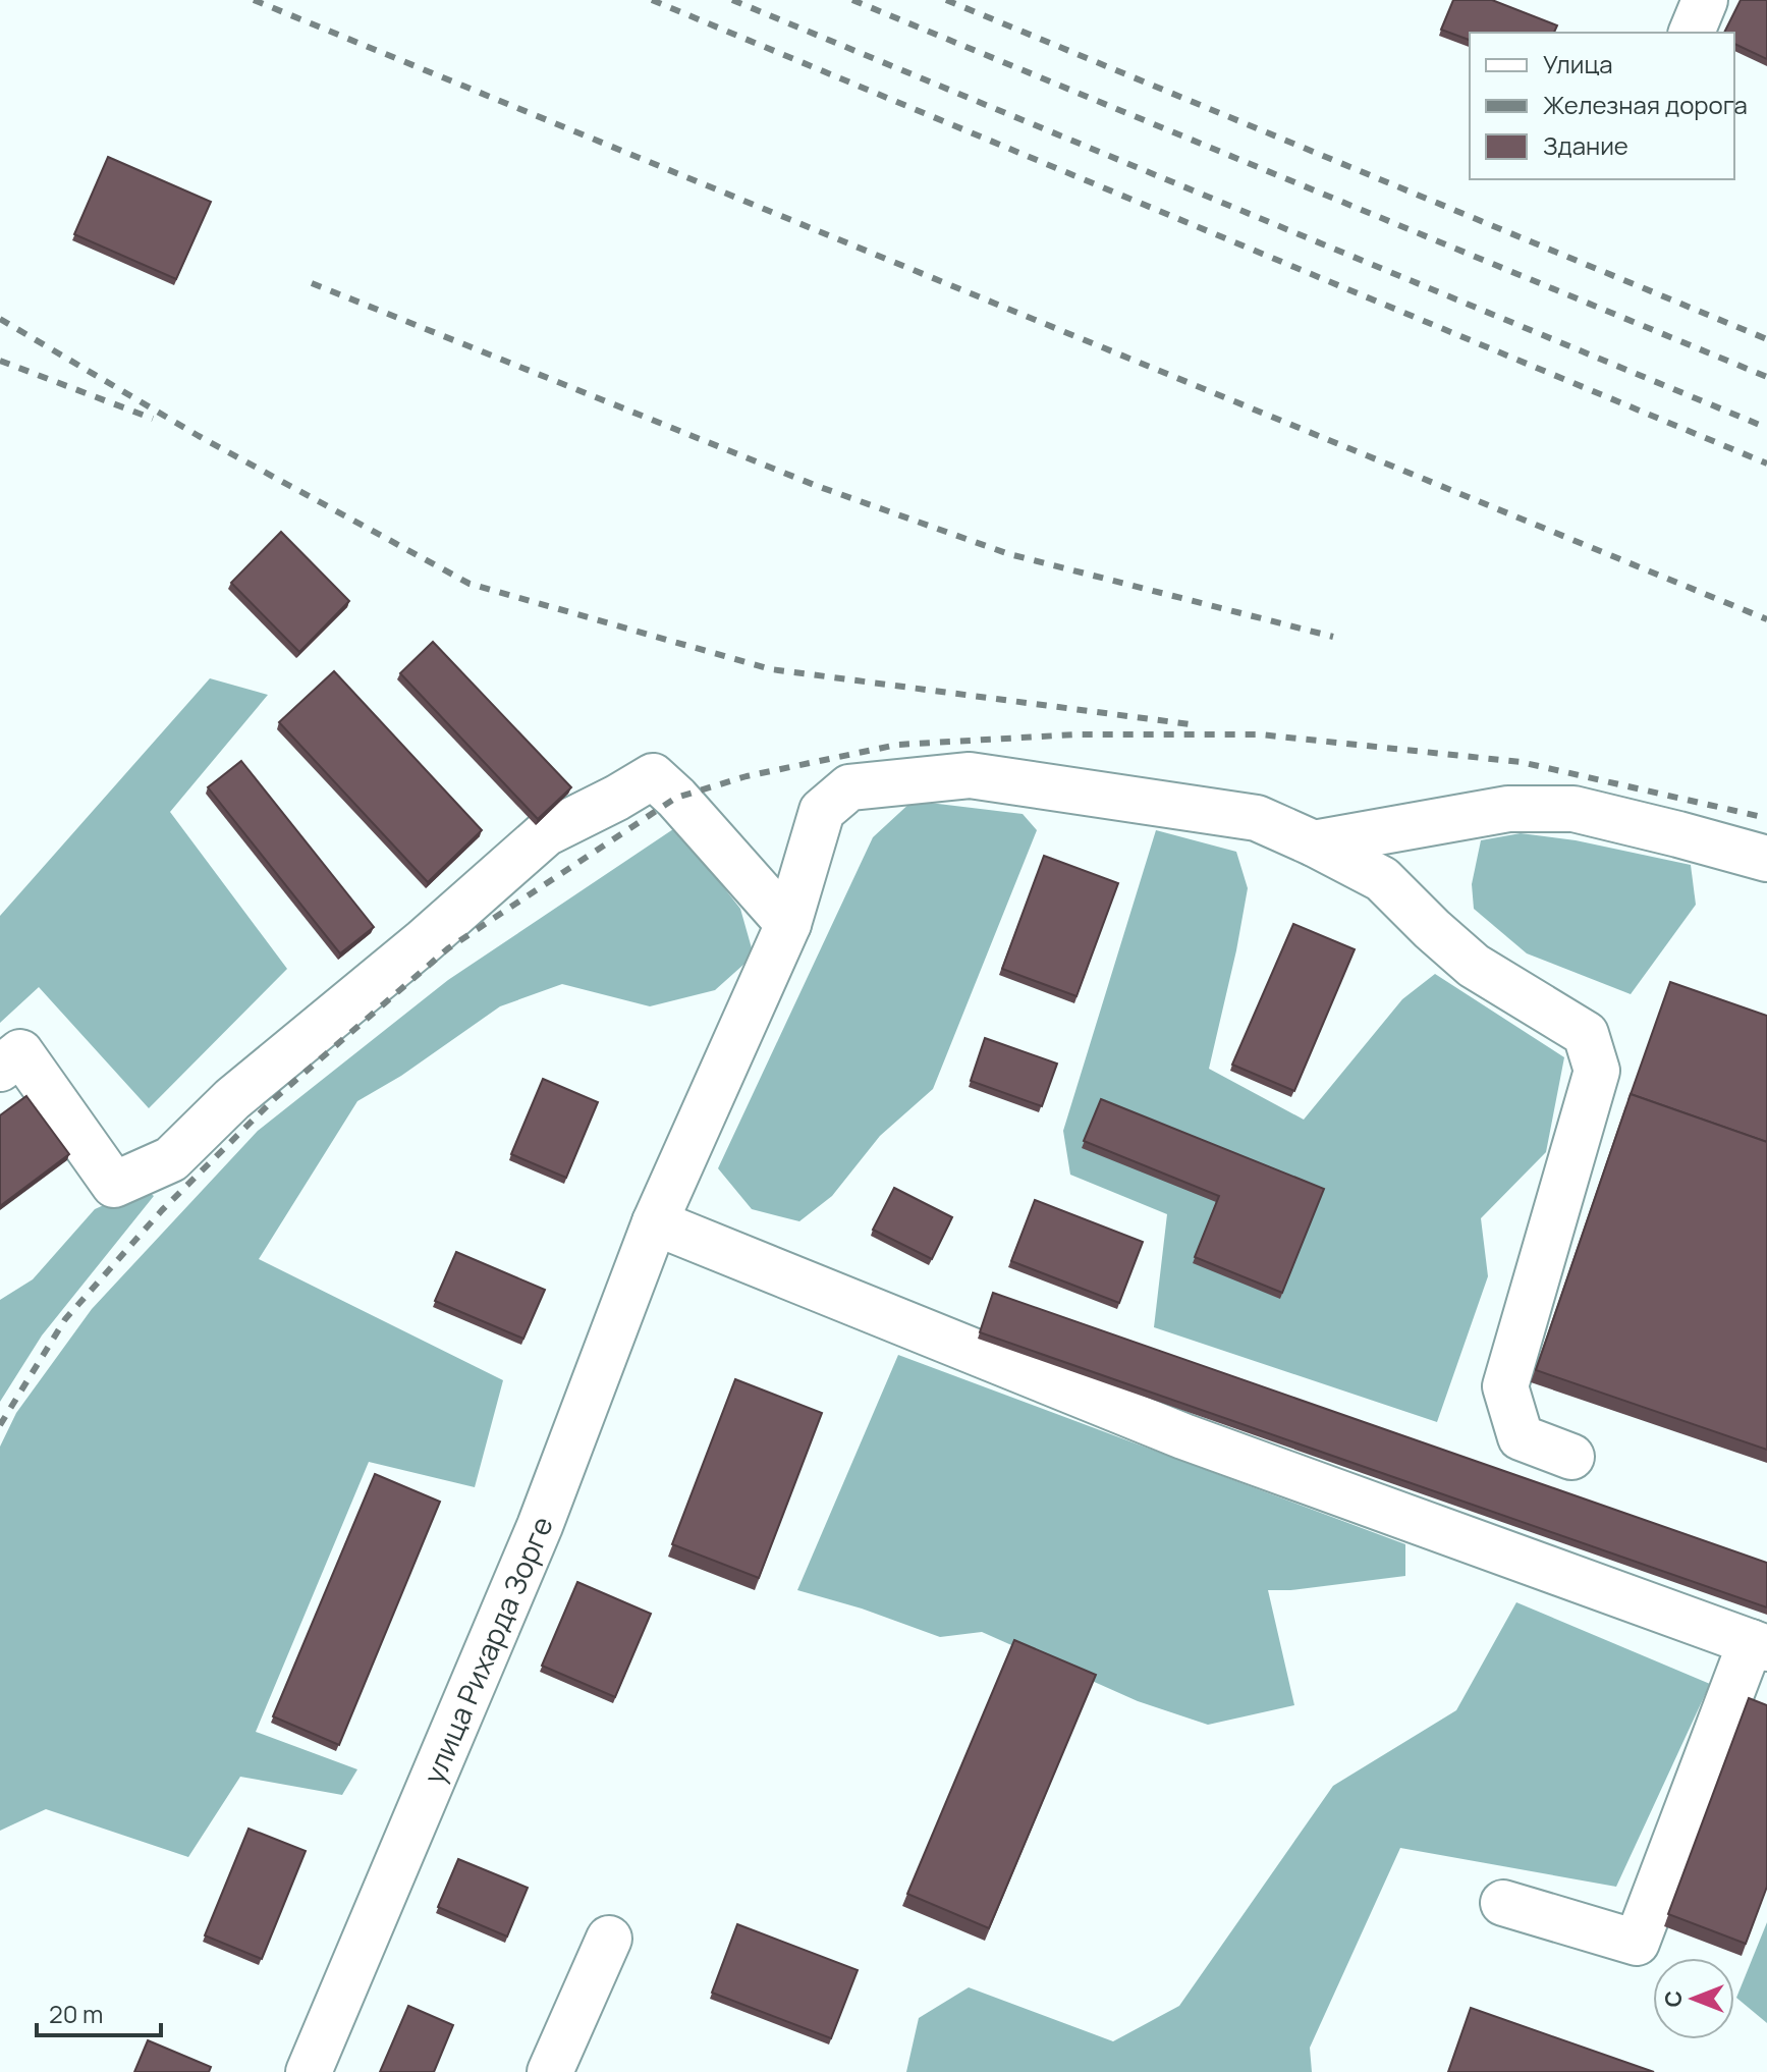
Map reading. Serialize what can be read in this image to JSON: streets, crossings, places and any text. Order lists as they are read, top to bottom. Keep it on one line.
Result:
{"streets":{"street":["улица Рихарда Зорге"]},"legend":["Улица","Железная дорога","Здание"],"scale_bar":"20 m","north":"left"}
